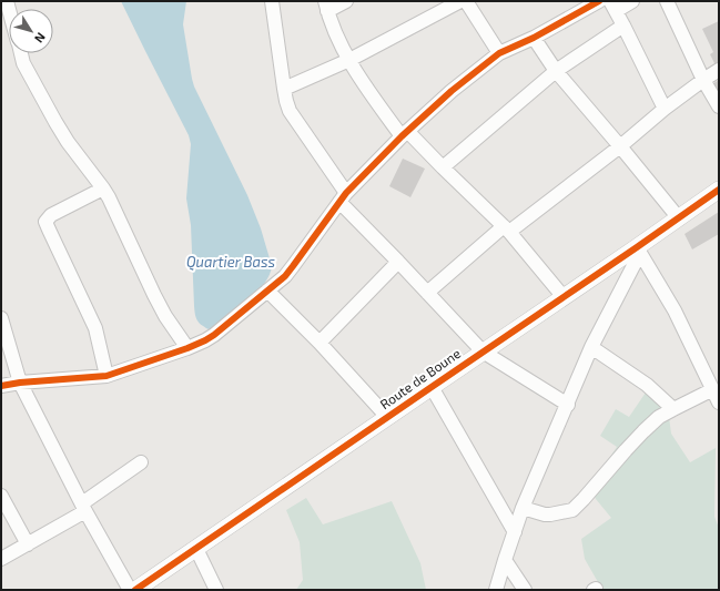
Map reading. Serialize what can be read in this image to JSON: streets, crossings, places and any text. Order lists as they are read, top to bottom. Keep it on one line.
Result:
{"streets":{"street":["Route de Boune"]},"water":["Quartier Bass"],"north":"bottom right"}
